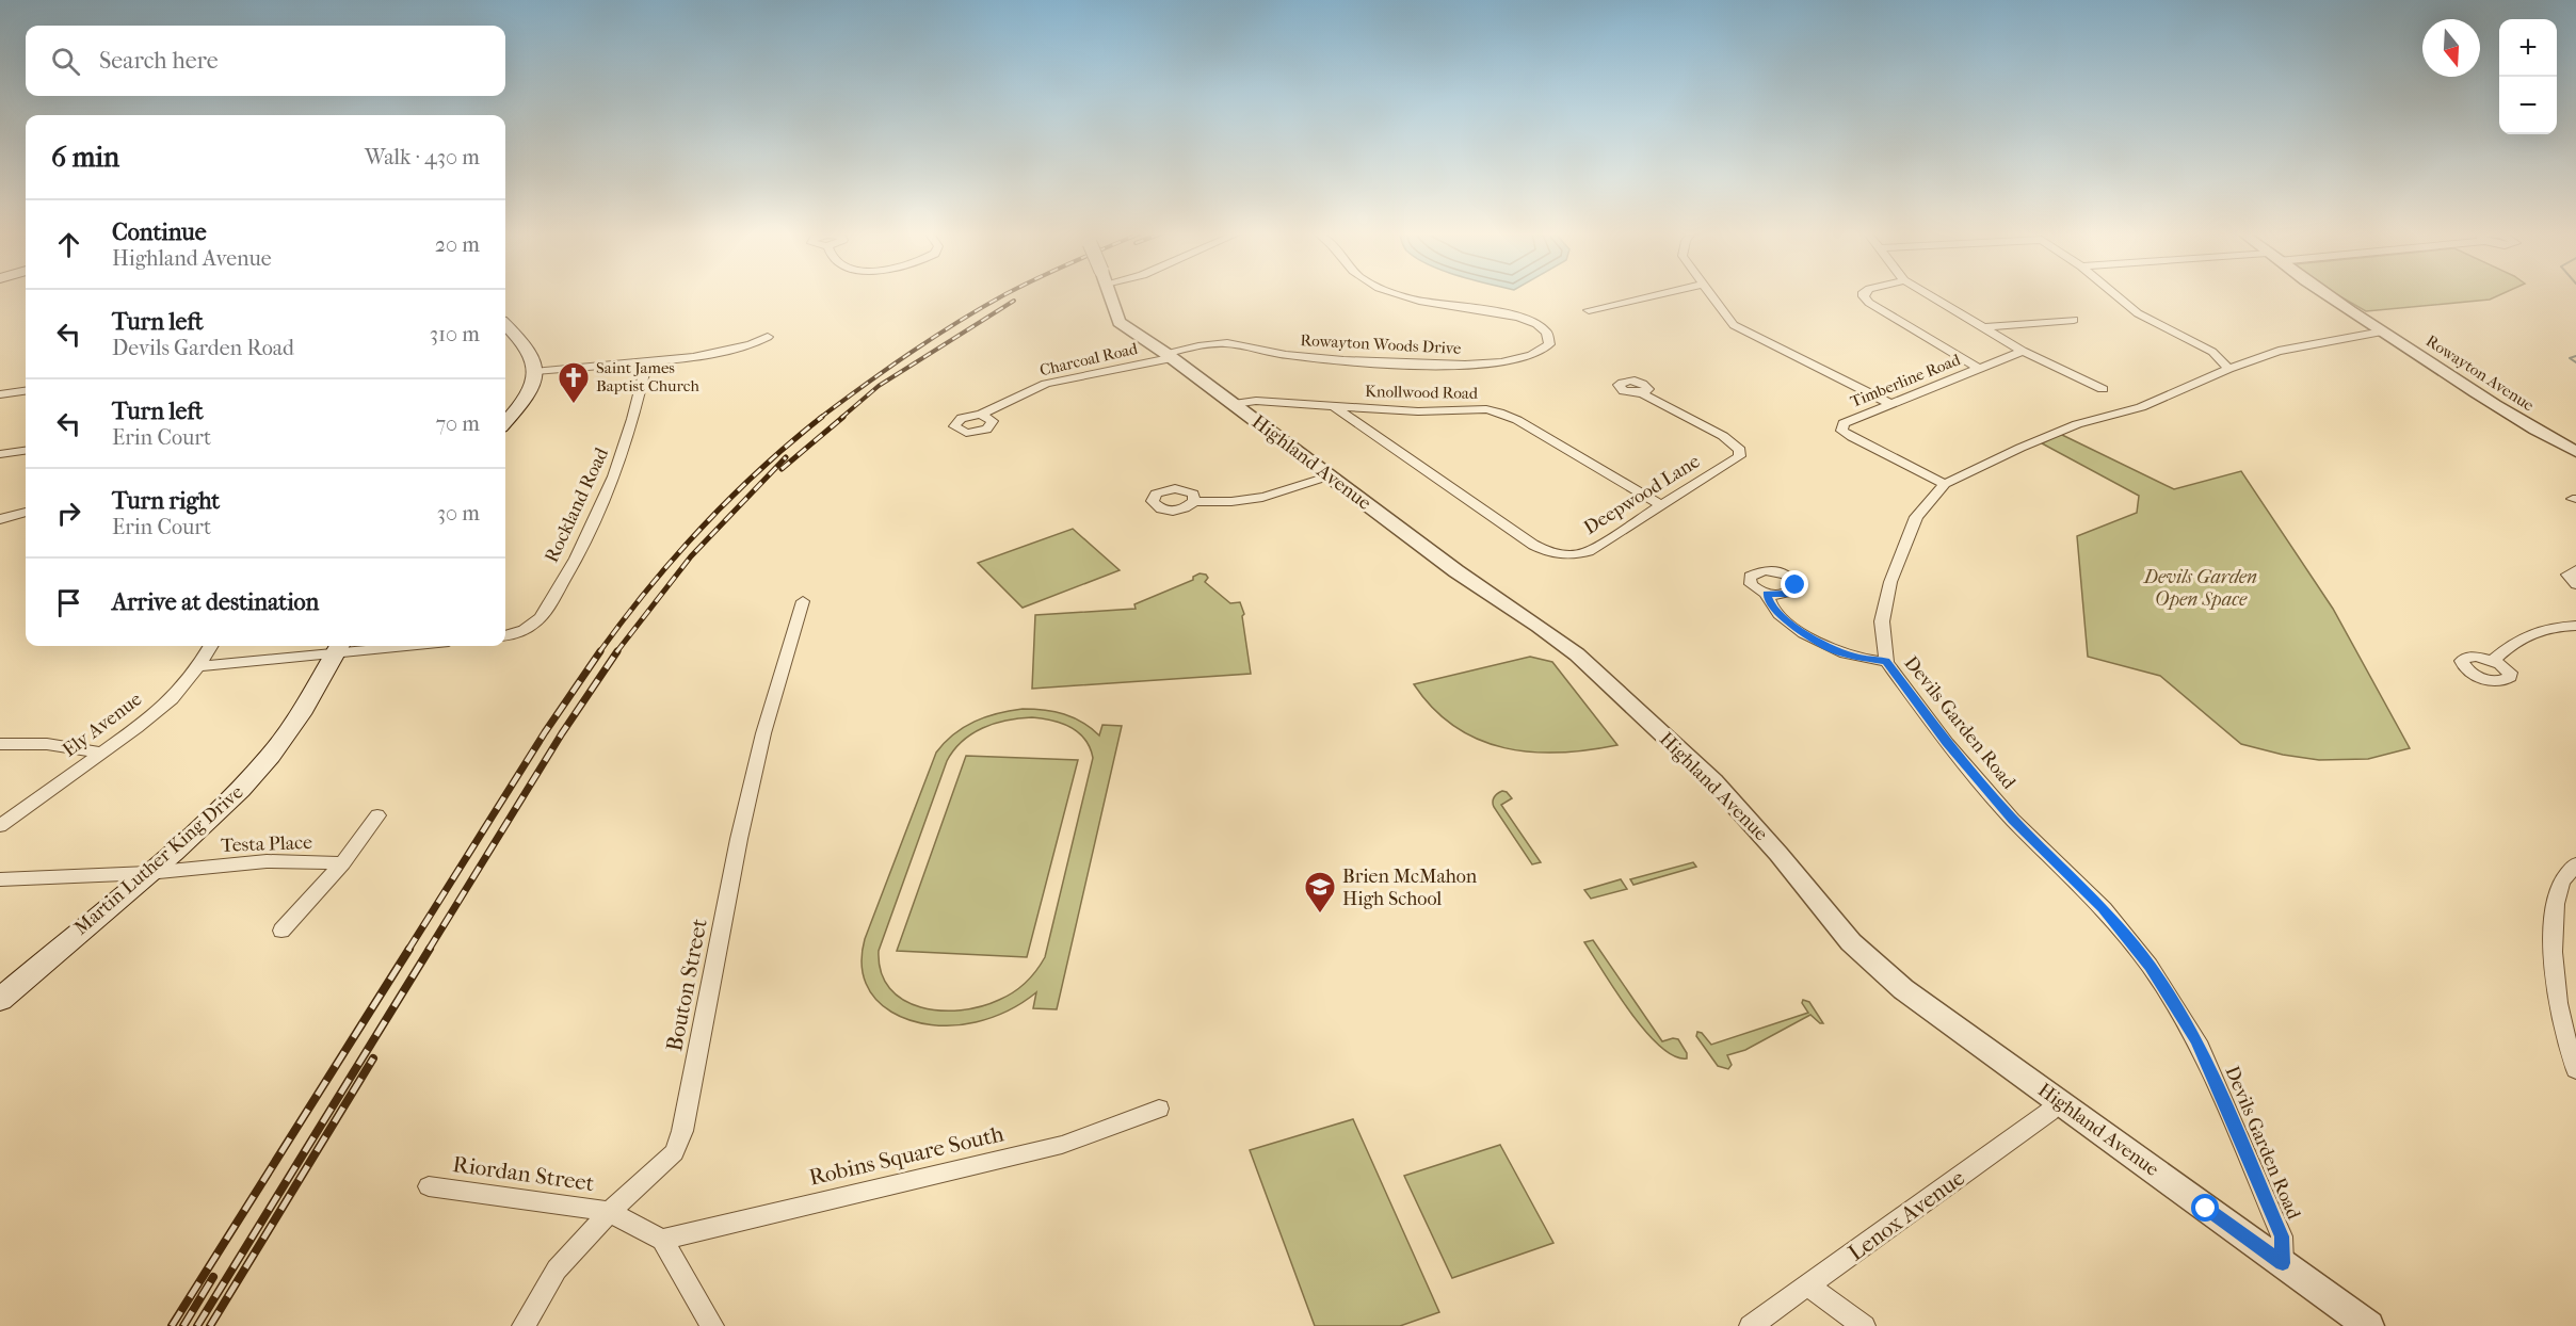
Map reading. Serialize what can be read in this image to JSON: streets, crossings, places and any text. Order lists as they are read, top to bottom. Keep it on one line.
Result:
{"streets":{"main road":["Martin Luther King Drive"],"street":["Rowayton Woods Drive","Charcoal Road","Rowayton Avenue","Timberline Road","Knollwood Road","Highland Avenue","Deepwood Lane","Rockland Road","Devils Garden Road","Ely Avenue","Testa Place","Bouton Street","Robins Square South","Riordan Street","Lenox Avenue"]},"crossings":[["Rowayton Woods Drive","Charcoal Road"],["Rowayton Woods Drive","Highland Avenue"],["Charcoal Road","Highland Avenue"],["Rowayton Avenue","Devils Garden Road"],["Timberline Road","Devils Garden Road"],["Knollwood Road","Highland Avenue"],["Knollwood Road","Deepwood Lane"],["Highland Avenue","Devils Garden Road"],["Highland Avenue","Lenox Avenue"],["Testa Place","Martin Luther King Drive"],["Bouton Street","Riordan Street"],["Robins Square South","Riordan Street"]],"parks":["Devils Garden Open Space"],"places":{"church":["Saint James Baptist Church"],"school or university":["Brien McMahon High School"]},"north":"bottom","page":{"map_buttons":["+","−"],"search":"Search here","heading":["6 min","Walk · 430 m"],"list":[["Continue","Highland Avenue","20 m"],["Turn left","Devils Garden Road","310 m"],["Turn left","Erin Court","70 m"],["Turn right","Erin Court","30 m"],"Arrive at destination"]}}
